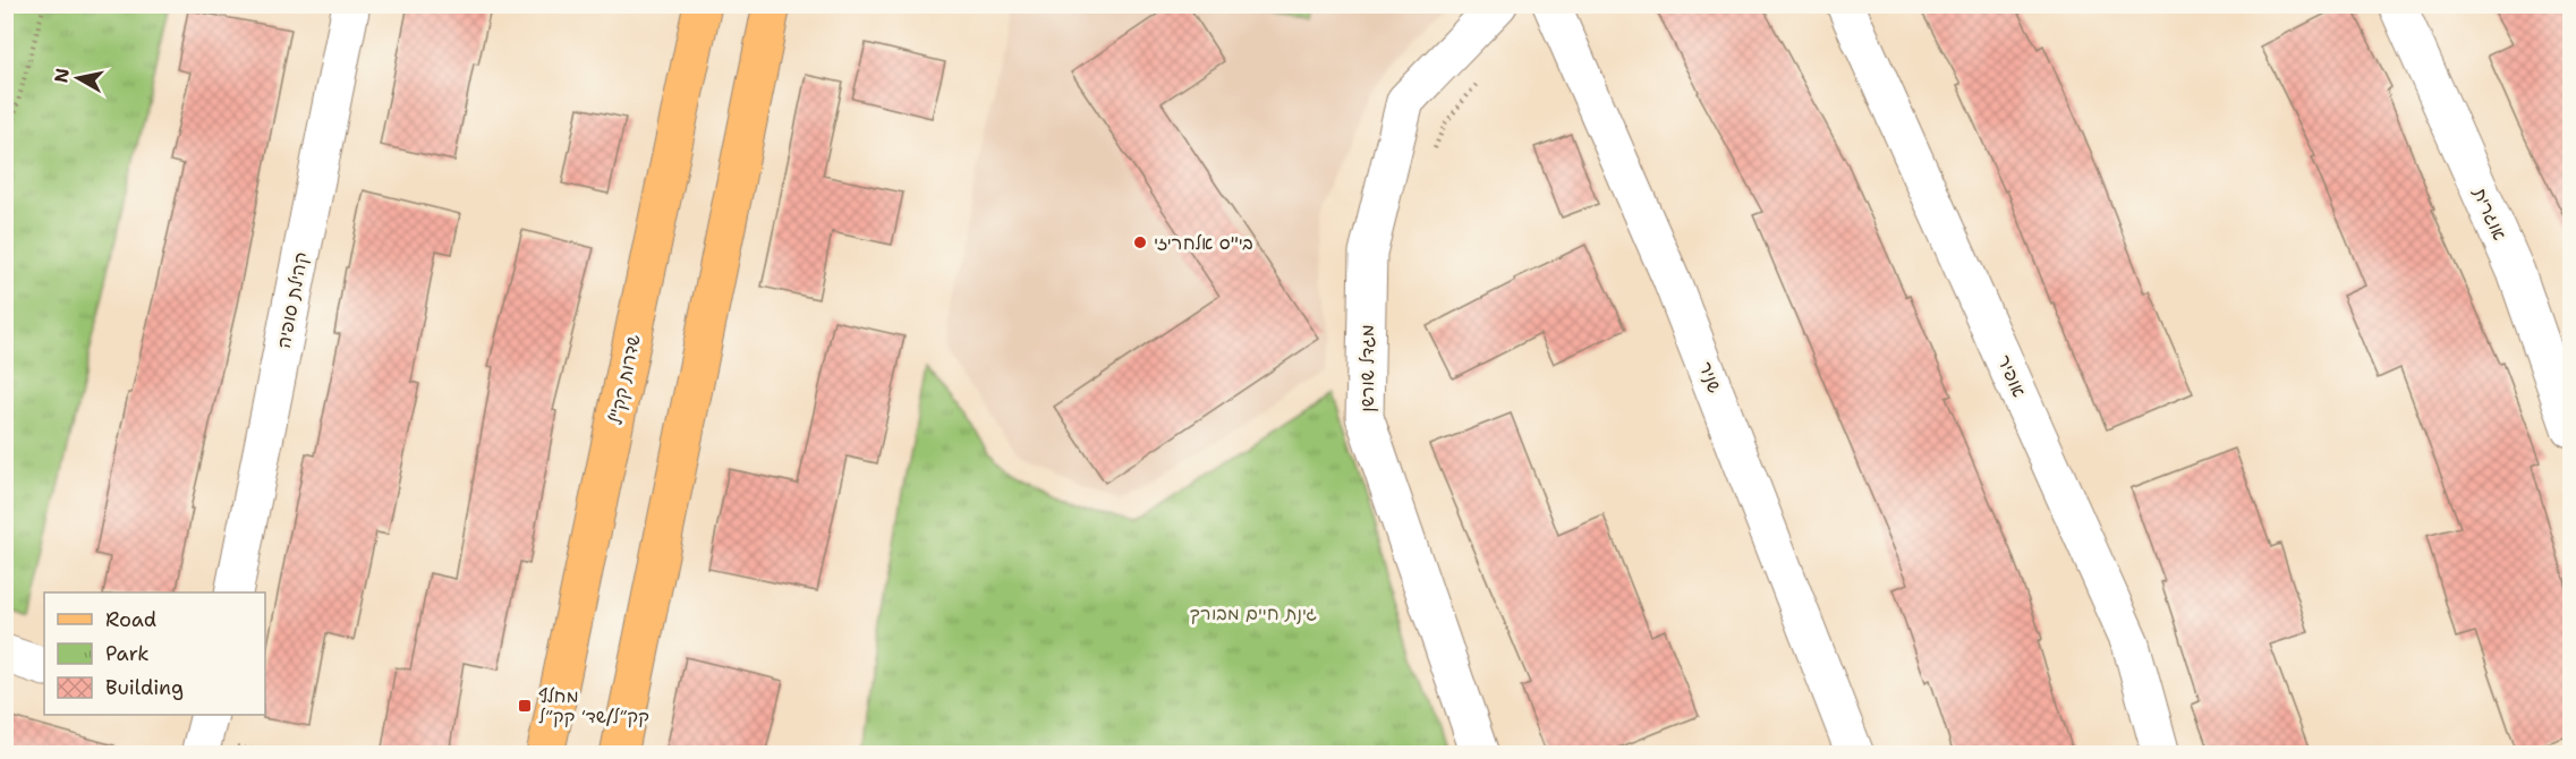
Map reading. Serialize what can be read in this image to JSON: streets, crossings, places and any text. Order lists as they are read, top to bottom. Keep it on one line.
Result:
{"streets":{"main road":["שדרות קק\"ל"],"street":["אוגרית","קהילת סופיה","מגדל שורשן","אופיר","שניר"]},"parks":["גינת חיים מבורך"],"places":{"other":["בי\"ס אלחריזי"],"transit":["מחלף קק״ל/שד׳ קק״ל"]},"legend":["Road","Park","Building"],"north":"left"}
